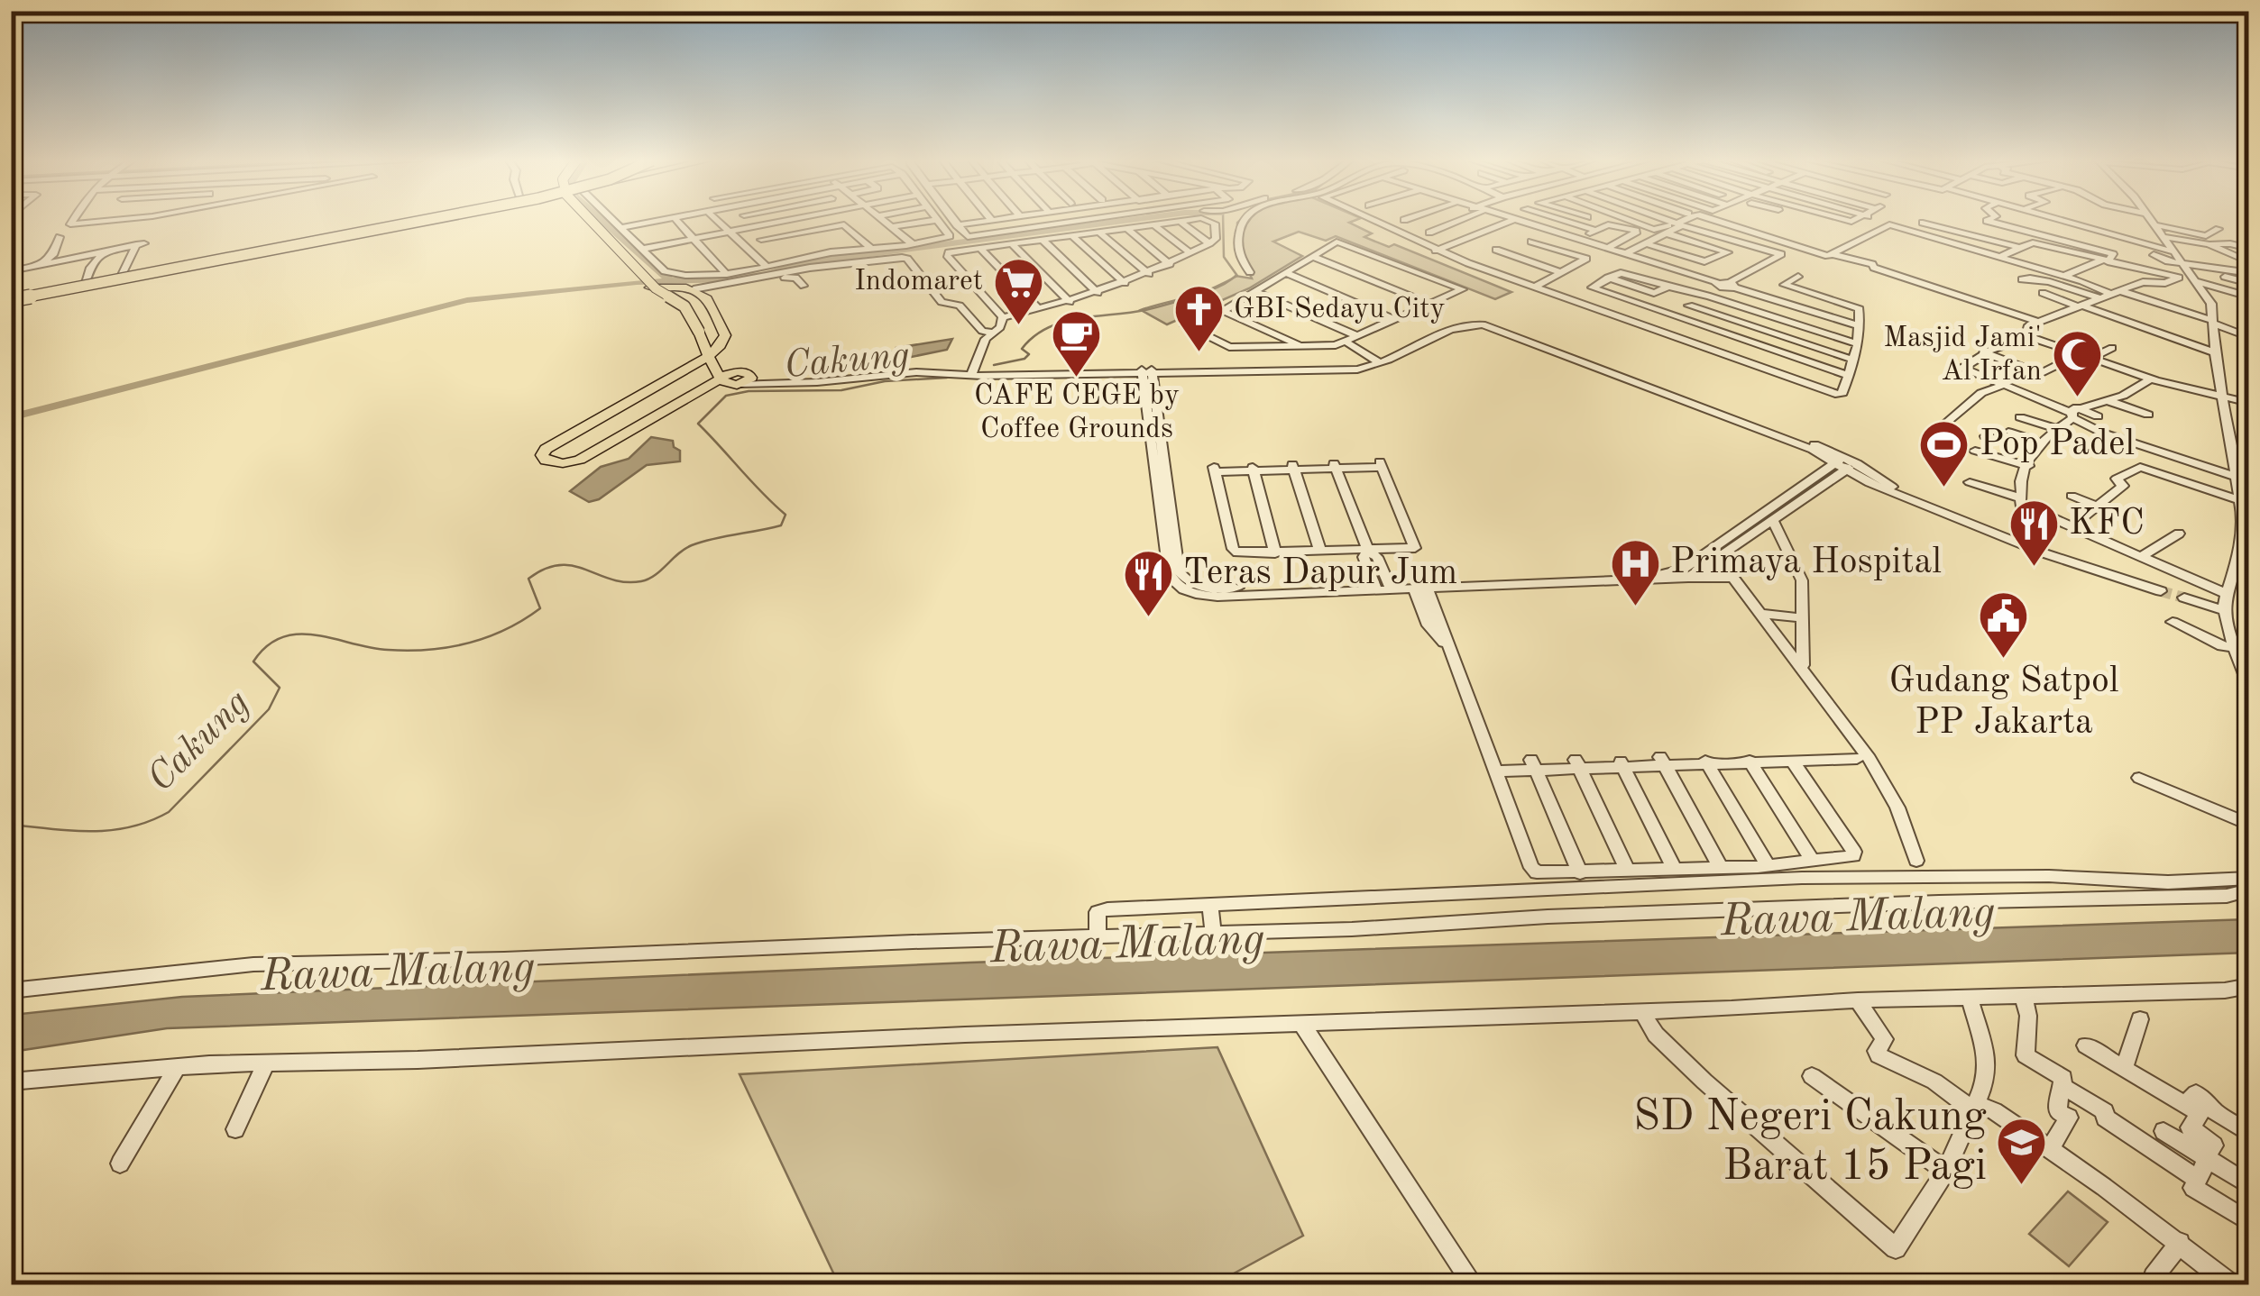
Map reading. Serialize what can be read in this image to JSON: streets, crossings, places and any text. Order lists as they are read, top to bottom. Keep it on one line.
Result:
{"water":["Cakung","Rawa Malang"],"places":{"supermarket":["Indomaret"],"church":["GBI Sedayu City"],"cafe":["CAFE CEGE by Coffee Grounds"],"mosque":["Masjid Jami' Al Irfan"],"sports":["Pop Padel"],"restaurant":["KFC","Teras Dapur Jum"],"hospital":["Primaya Hospital"],"public building":["Gudang Satpol PP Jakarta"],"school or university":["SD Negeri Cakung Barat 15 Pagi"]}}
